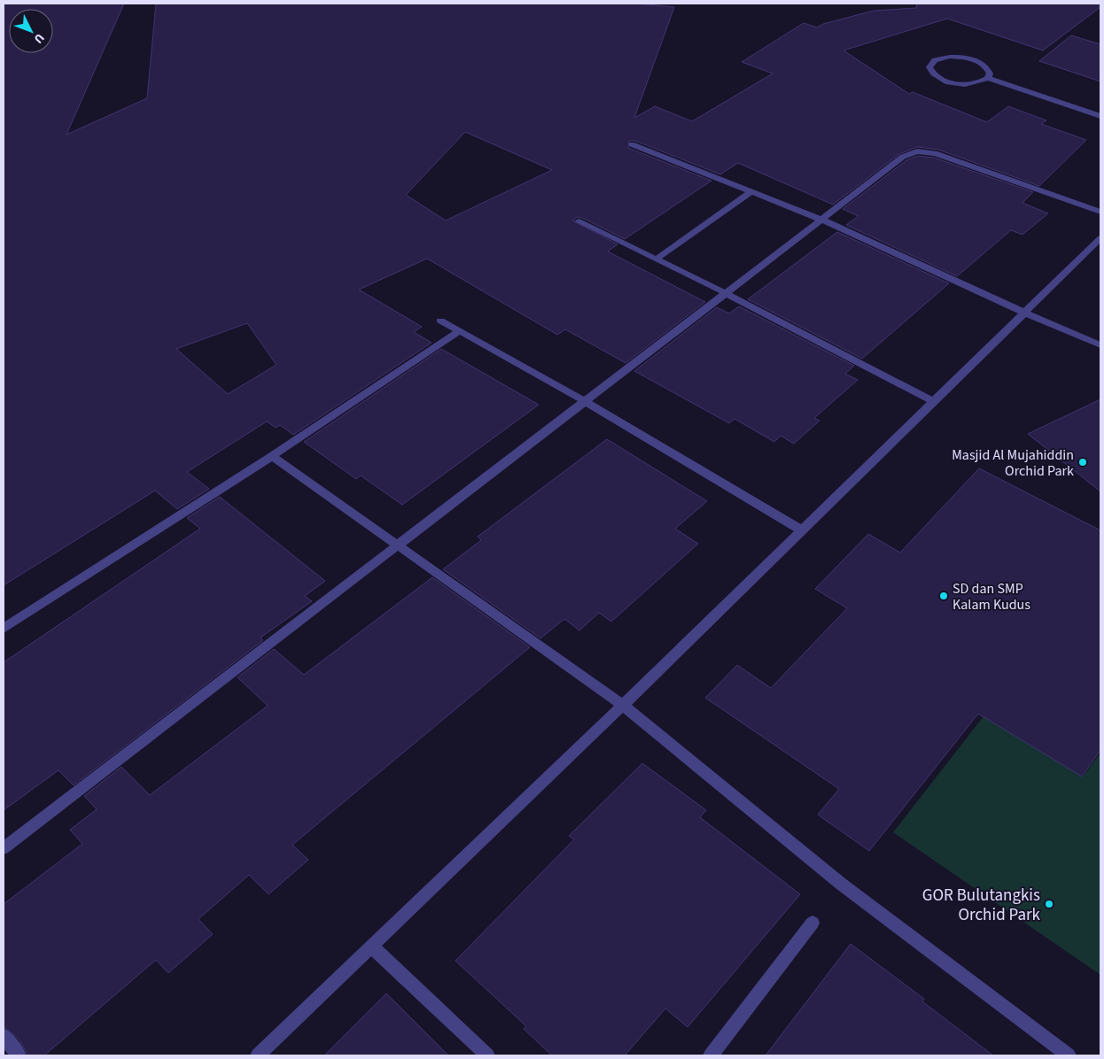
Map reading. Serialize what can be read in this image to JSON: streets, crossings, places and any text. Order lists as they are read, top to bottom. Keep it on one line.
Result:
{"places":["Masjid Al Mujahiddin Orchid Park","SD dan SMP Kalam Kudus","GOR Bulutangkis Orchid Park"],"north":"bottom right"}
